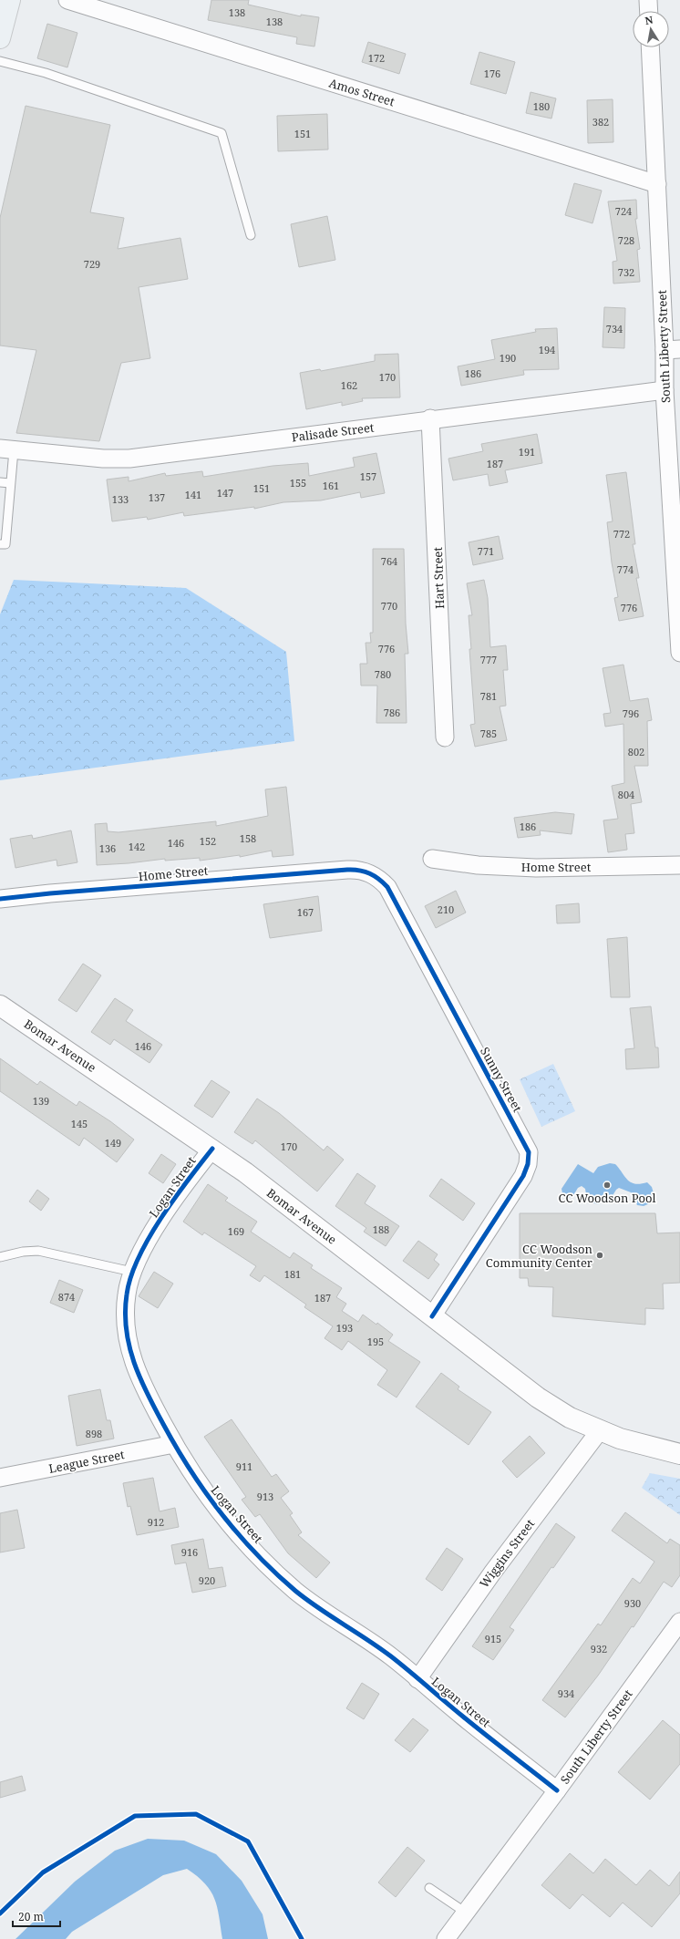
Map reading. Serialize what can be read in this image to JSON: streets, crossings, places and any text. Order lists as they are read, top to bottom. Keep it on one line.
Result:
{"streets":{"street":["Amos Street","South Liberty Street","Palisade Street","Hart Street","Home Street","Bomar Avenue","Sunny Street","Logan Street","League Street","Wiggins Street"]},"crossings":[["Amos Street","South Liberty Street"],["South Liberty Street","Palisade Street"],["South Liberty Street","Logan Street"],["Palisade Street","Hart Street"],["Home Street","Sunny Street"],["Bomar Avenue","Sunny Street"],["Bomar Avenue","Logan Street"],["Bomar Avenue","Wiggins Street"],["Logan Street","League Street"],["Logan Street","Wiggins Street"]],"places":["CC Woodson Pool","CC Woodson Community Center"],"house_numbers":["138","138","172","176","180","382","151","724","728","729","732","734","194","190","186","170","162","191","187","157","155","161","151","147","141","137","133","772","771","764","774","770","776","776","777","780","781","786","796","785","802","804","186","158","152","146","142","136","210","167","146","139","145","149","170","188","169","181","874","187","193","195","898","911","913","912","916","920","930","915","932","934"],"scale_bar":"20 m","north":"top"}
